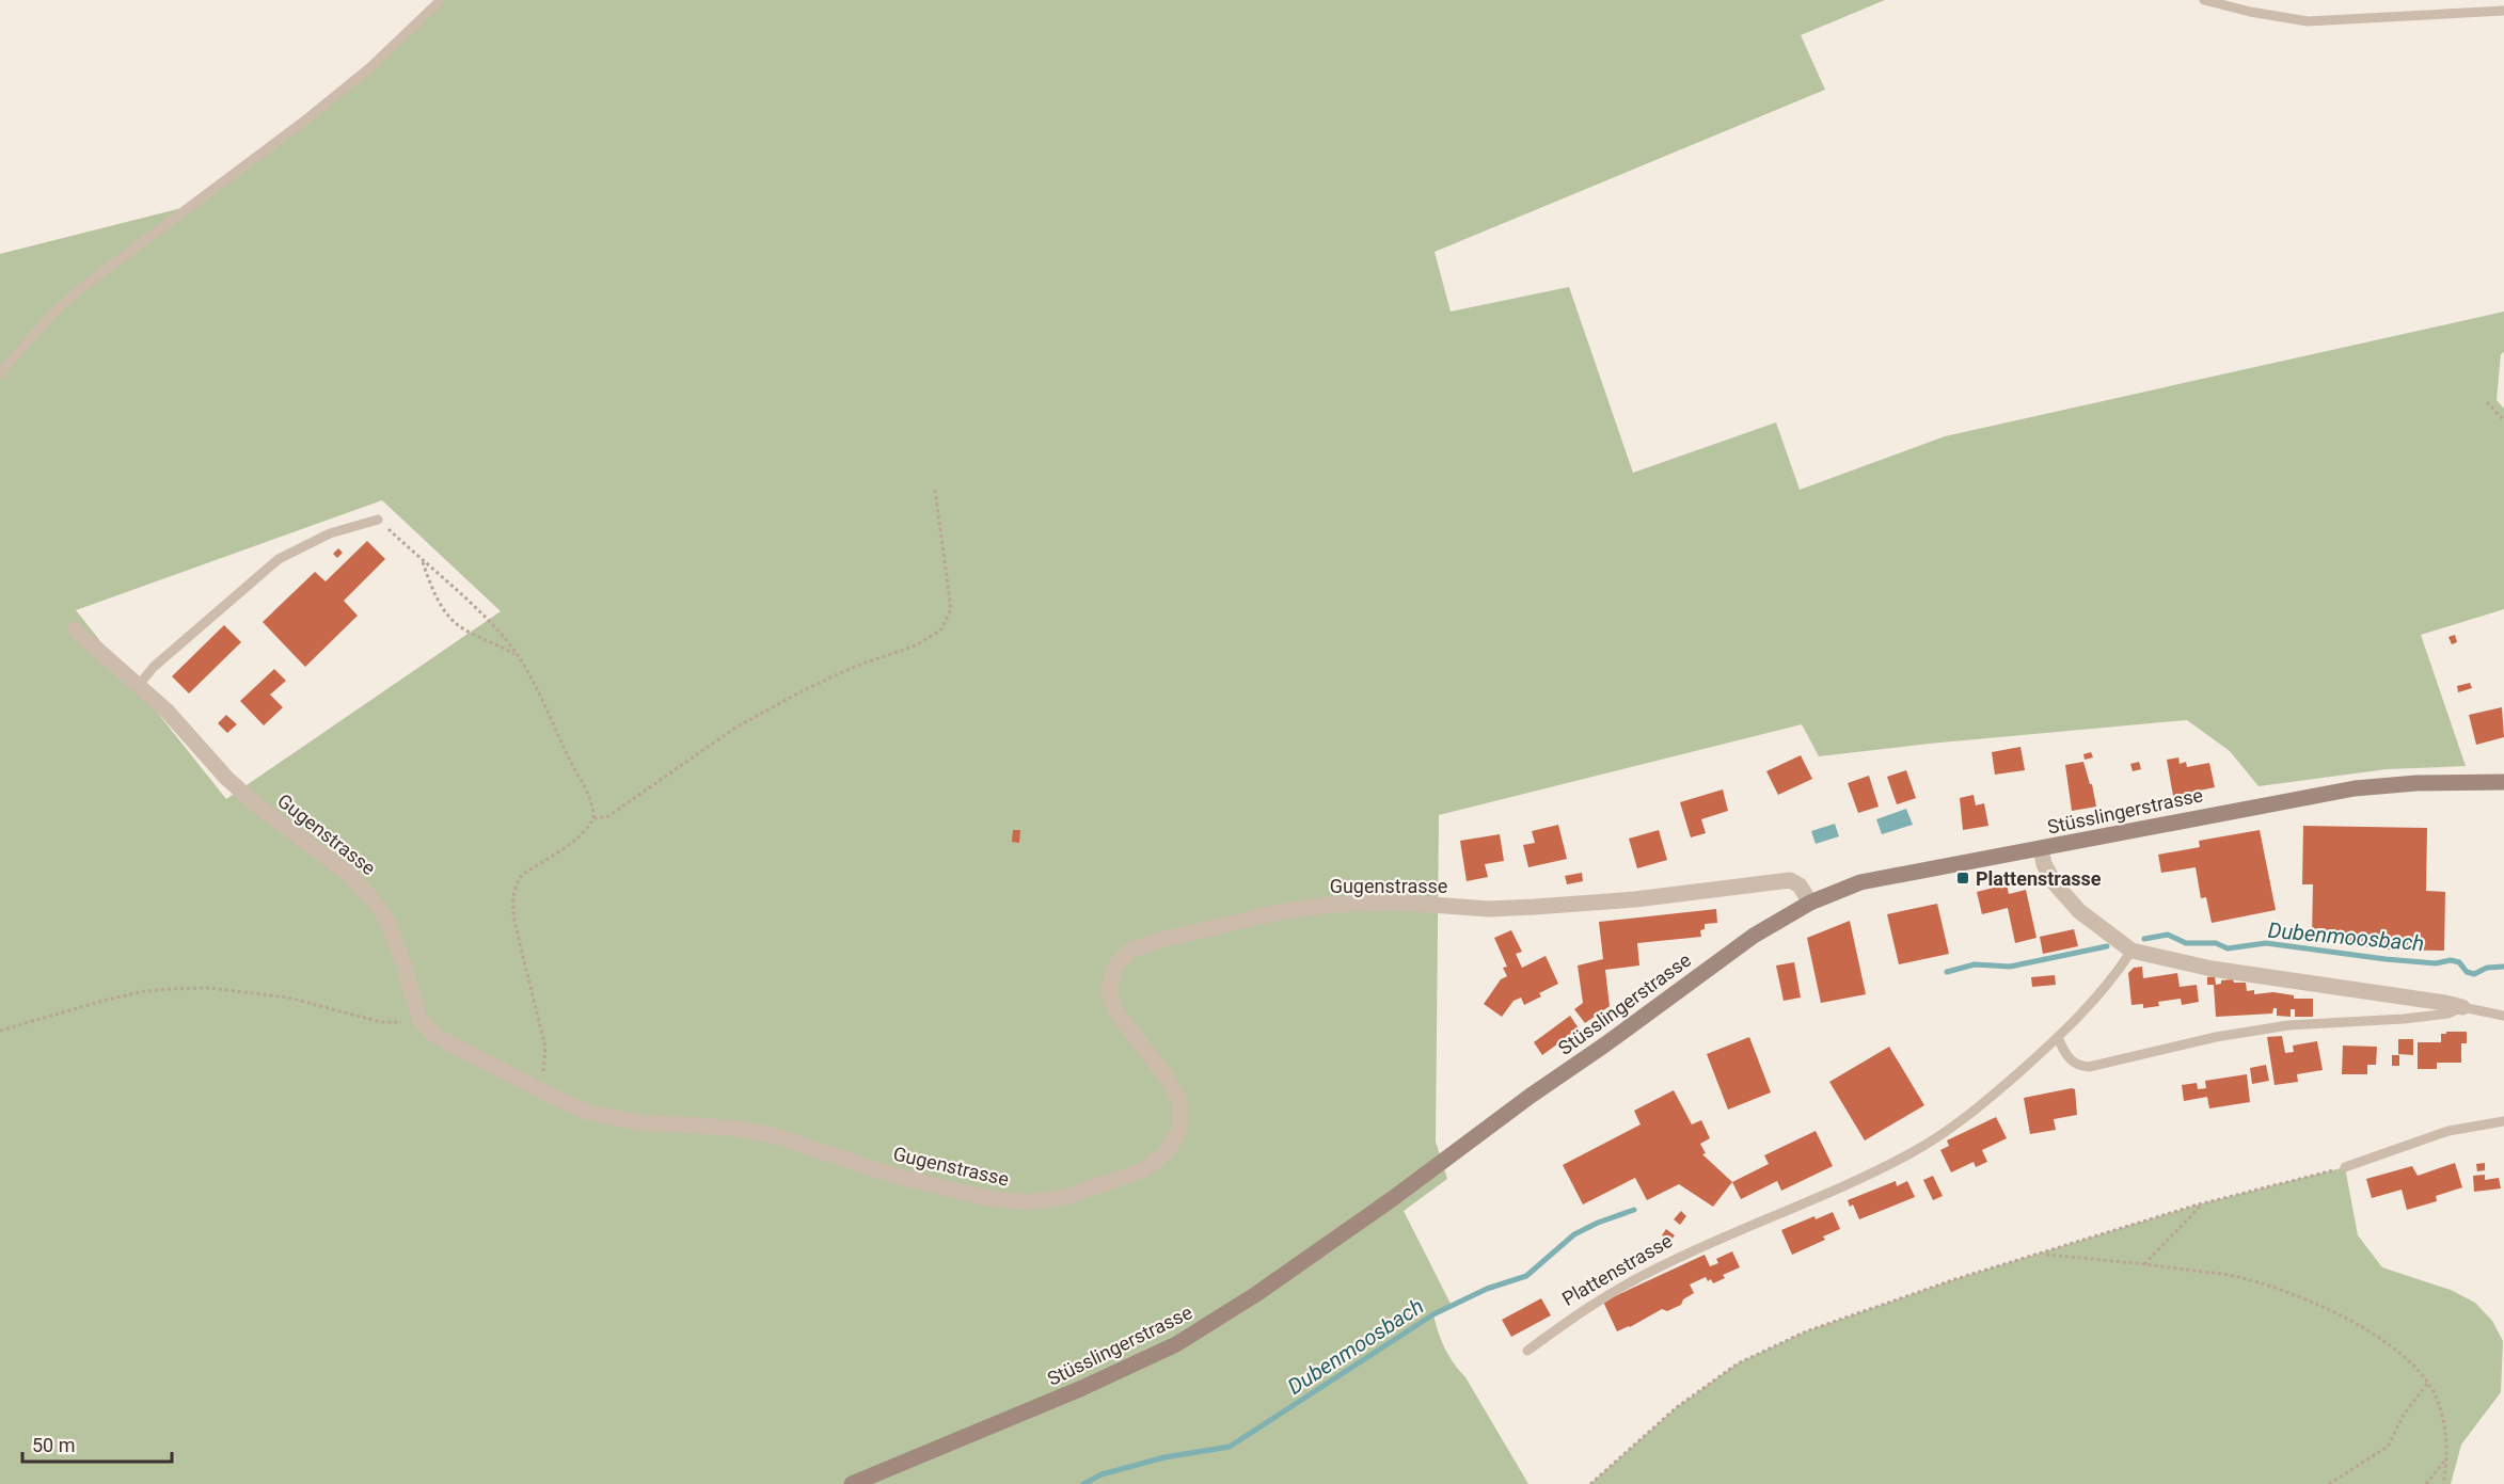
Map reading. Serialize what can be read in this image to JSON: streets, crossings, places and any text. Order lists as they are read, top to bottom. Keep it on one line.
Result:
{"streets":{"street":["Stüsslingerstrasse","Gugenstrasse"],"lane":["Plattenstrasse"]},"crossings":[["Stüsslingerstrasse","Gugenstrasse"]],"water":["Dubenmoosbach"],"places":{"transit":["Plattenstrasse"]},"scale_bar":"50 m"}
